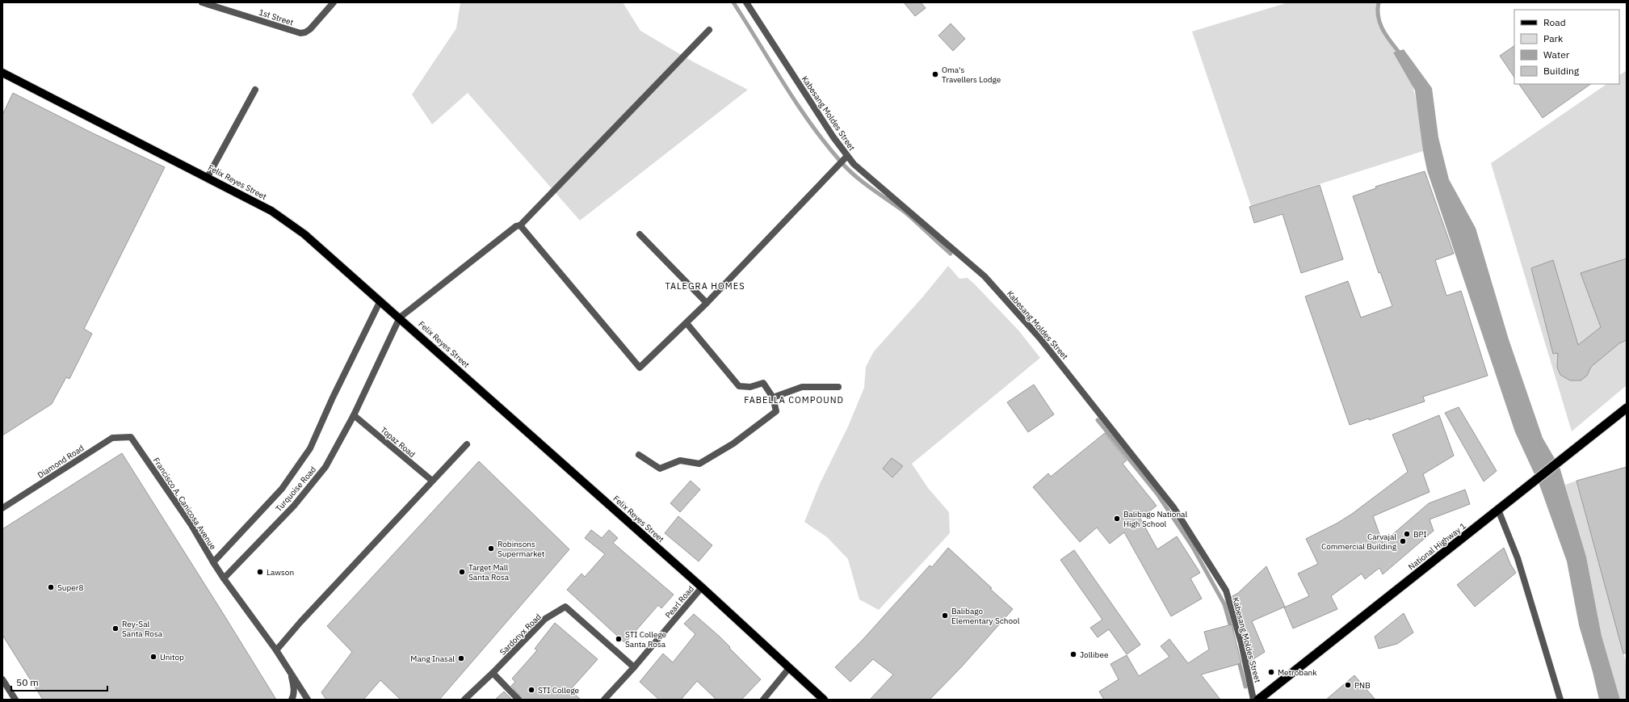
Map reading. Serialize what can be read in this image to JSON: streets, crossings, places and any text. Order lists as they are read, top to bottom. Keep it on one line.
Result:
{"streets":{"highway":["National Highway 1"],"main road":["Felix Reyes Street"],"street":["1st Street","Kabesang Moldes Street","Topaz Road","Diamond Road","Turquoise Road","Francisco A. Canicosa Avenue","Pearl Road","Sardonyx Road"]},"crossings":[["Felix Reyes Street","Turquoise Road"],["Felix Reyes Street","Pearl Road"],["Topaz Road","Turquoise Road"],["Diamond Road","Francisco A. Canicosa Avenue"],["Turquoise Road","Francisco A. Canicosa Avenue"],["Pearl Road","Sardonyx Road"]],"districts":["TALEGRA HOMES","FABELLA COMPOUND"],"places":["Oma's Travellers Lodge","Balibago National High School","BPI","Carvajal Commercial Building","Robinsons Supermarket","Lawson","Target Mall Santa Rosa","Super8","Balibago Elementary School","Rey-Sal Santa Rosa","STI College Santa Rosa","Jollibee","Unitop","Mang Inasal","Metrobank","PNB","STI College"],"legend":["Road","Park","Water","Building"],"scale_bar":"50 m"}
